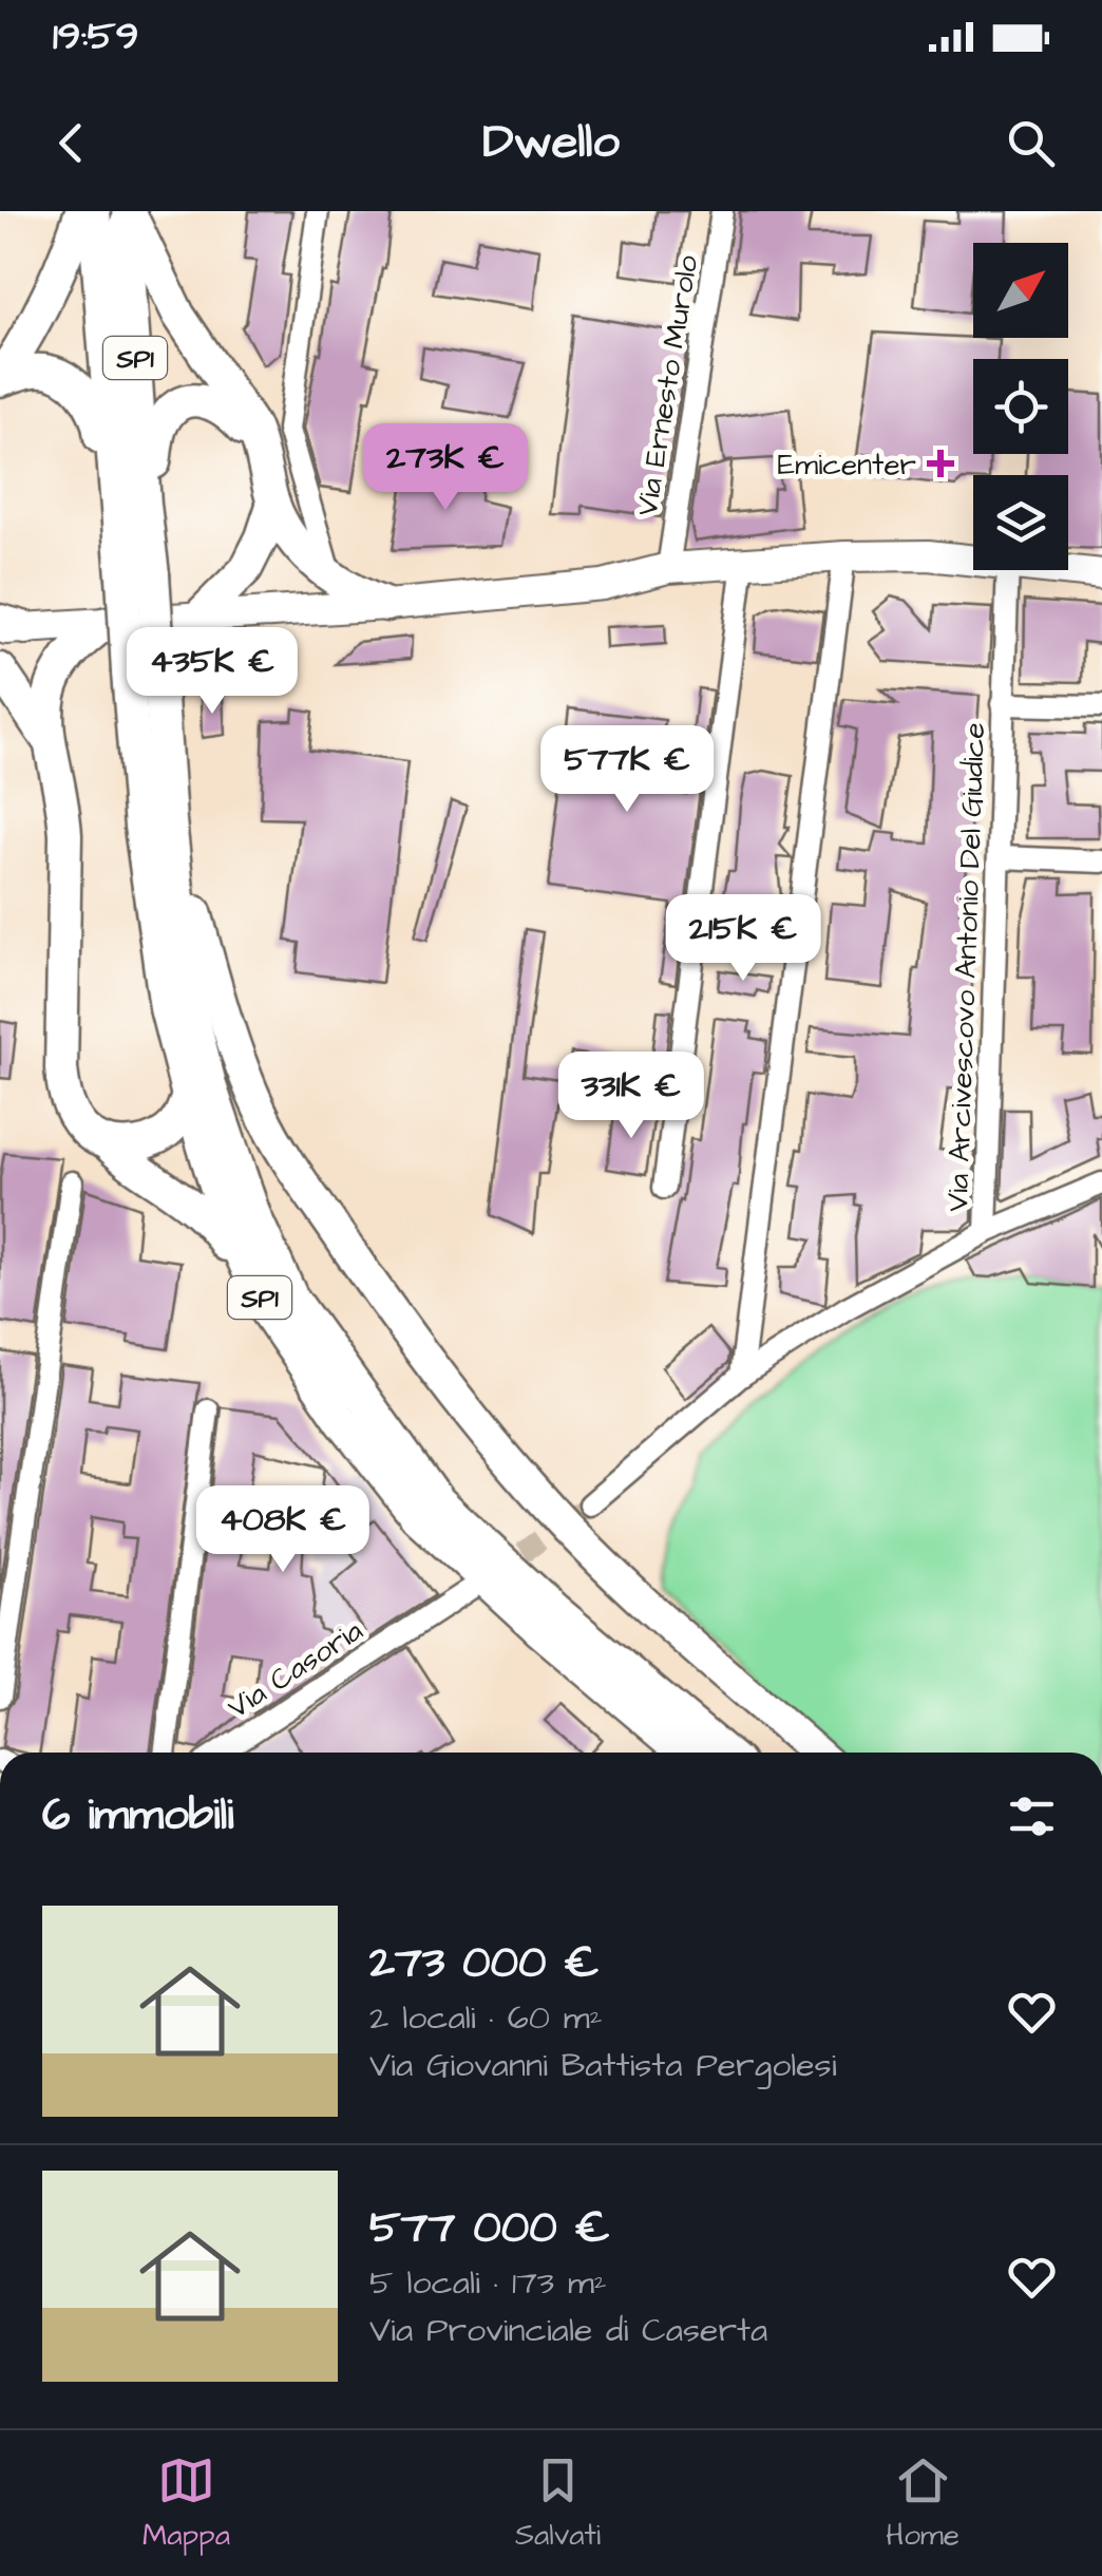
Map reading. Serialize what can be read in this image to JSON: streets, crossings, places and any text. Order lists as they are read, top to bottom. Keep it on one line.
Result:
{"streets":{"highway":["SP1"],"street":["Via Ernesto Murolo","Via Arcivescovo Antonio Del Giudice","Via Casoria"]},"places":{"health":["Emicenter"]},"north":"top right","page":{"status":"19:59","header":"Dwello","price":["273K €","435K €","577K €","215K €","331K €","408K €"],"heading":"6 immobili","list":[{"name":"273 000 €","note":"2 locali · 60 m² · Via Giovanni Battista Pergolesi"},{"name":"577 000 €","note":"5 locali · 173 m² · Via Provinciale di Caserta"}],"tabs":["Mappa","Salvati","Home"]}}
